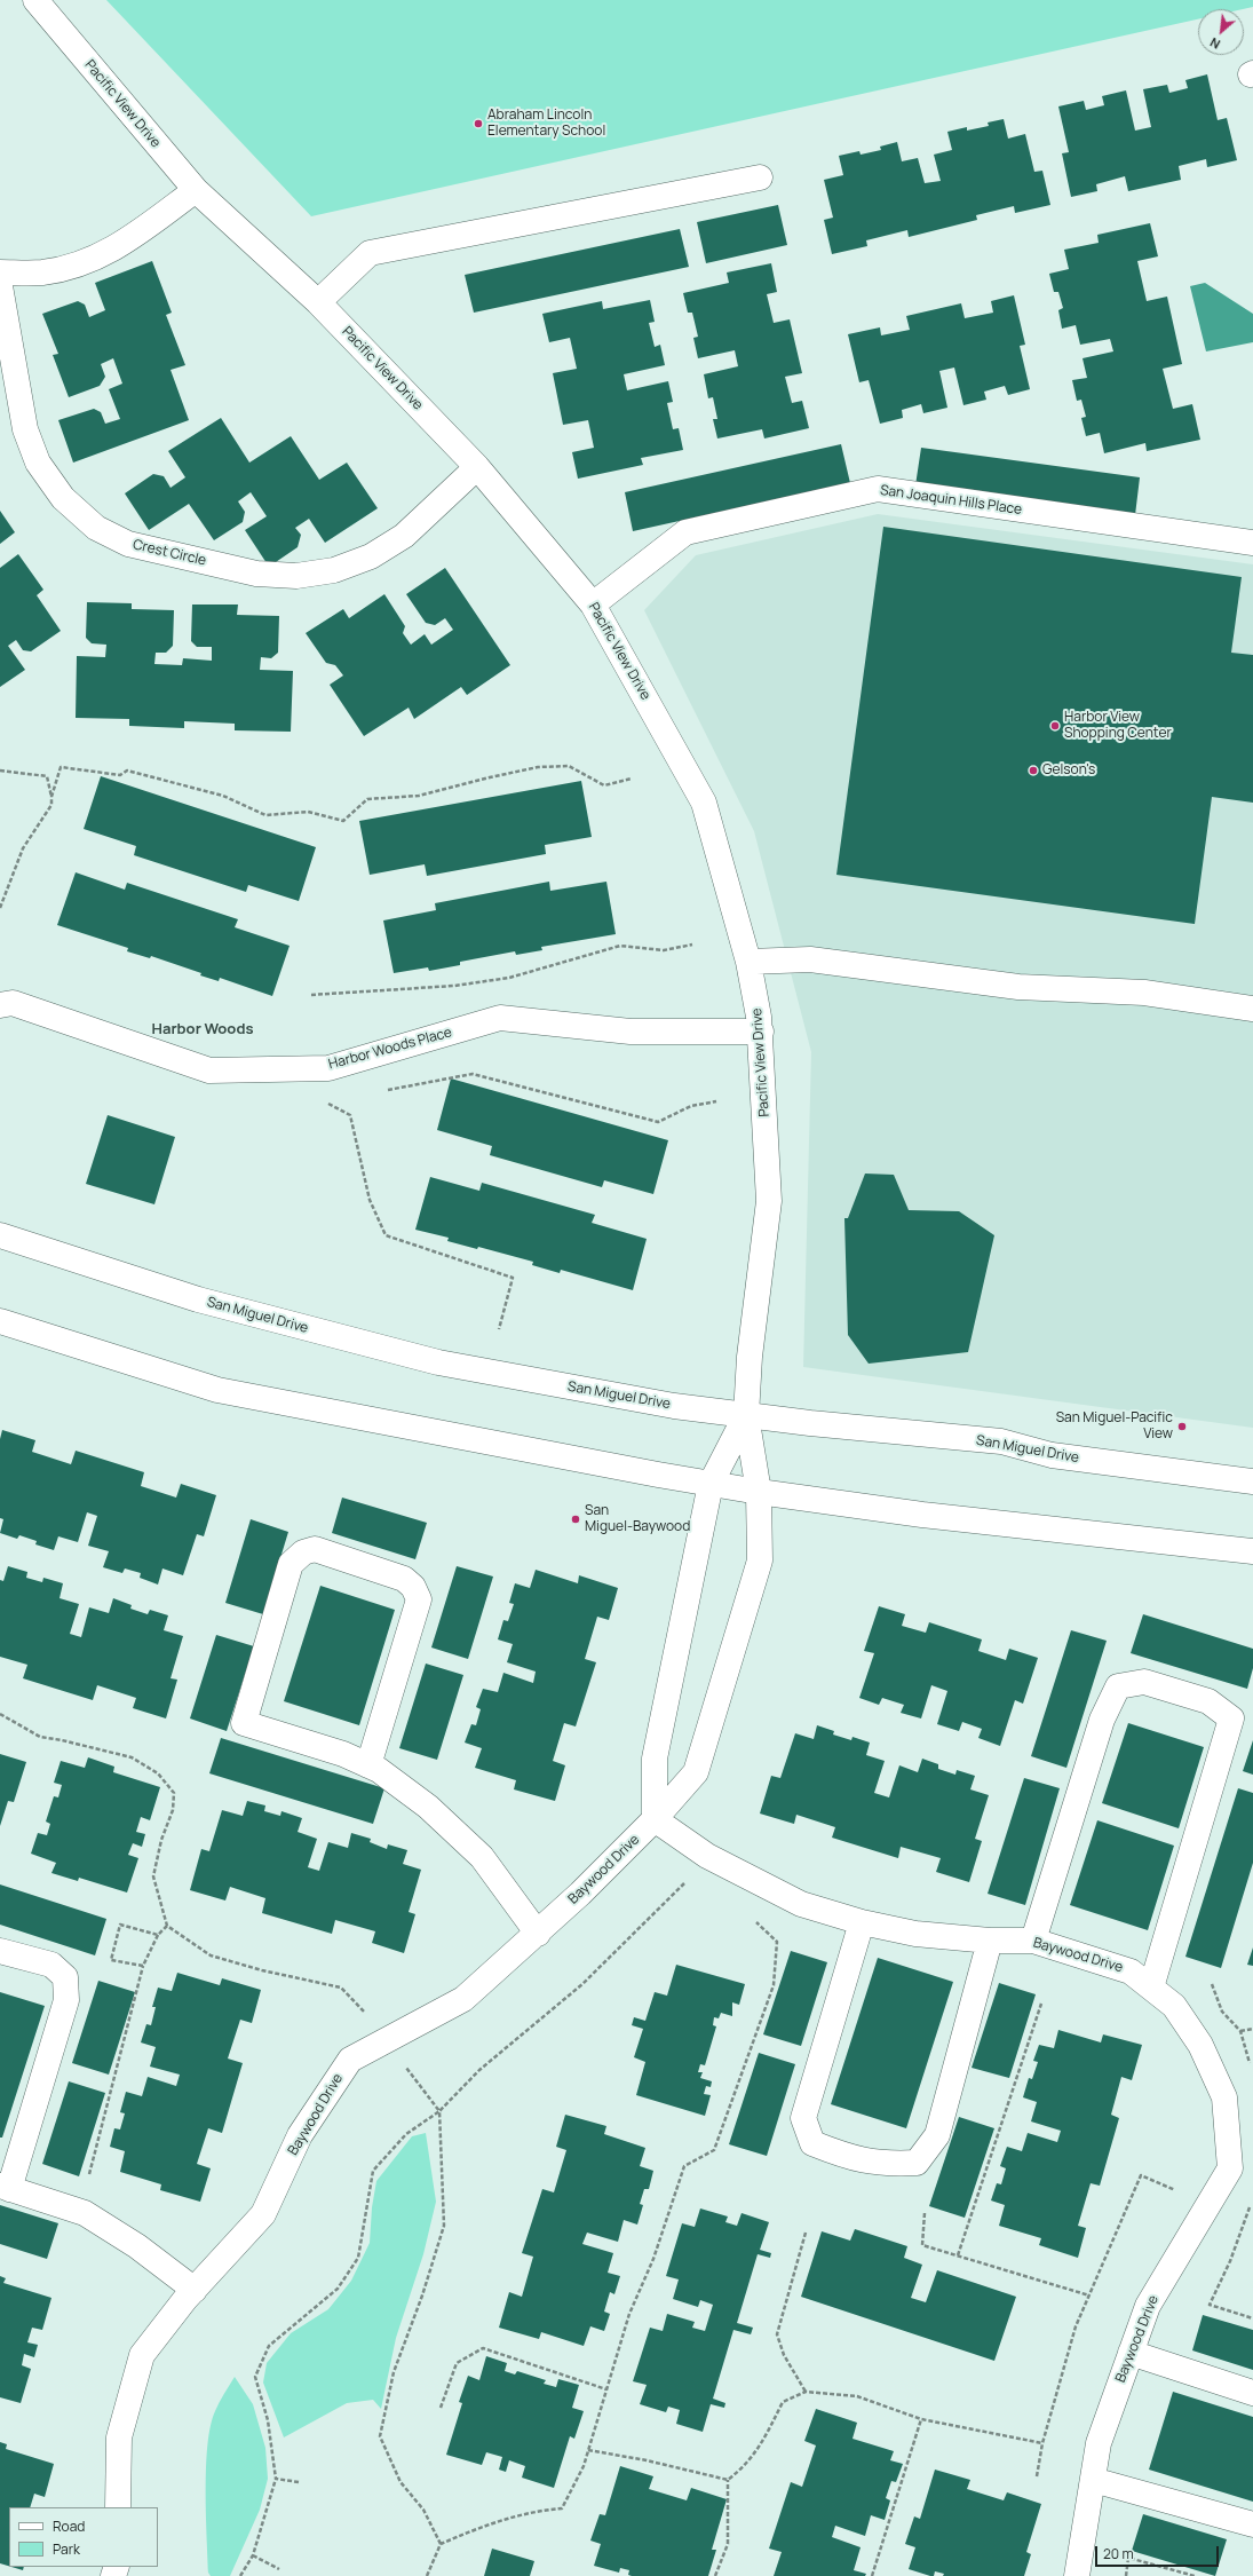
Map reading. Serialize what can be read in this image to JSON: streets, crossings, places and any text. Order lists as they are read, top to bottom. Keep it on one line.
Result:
{"streets":{"street":["Pacific View Drive","San Joaquin Hills Place","Crest Circle","Harbor Woods Place","San Miguel Drive","Baywood Drive"]},"crossings":[["Pacific View Drive","San Joaquin Hills Place"],["Pacific View Drive","Crest Circle"],["Pacific View Drive","Harbor Woods Place"],["Pacific View Drive","San Miguel Drive"],["Pacific View Drive","Baywood Drive"],["San Miguel Drive","Baywood Drive"]],"districts":["Harbor Woods"],"places":["Abraham Lincoln Elementary School","Harbor View Shopping Center","Gelson's","San Miguel-Pacific View","San Miguel-Baywood"],"legend":["Road","Park"],"scale_bar":"20 m","north":"bottom left"}
